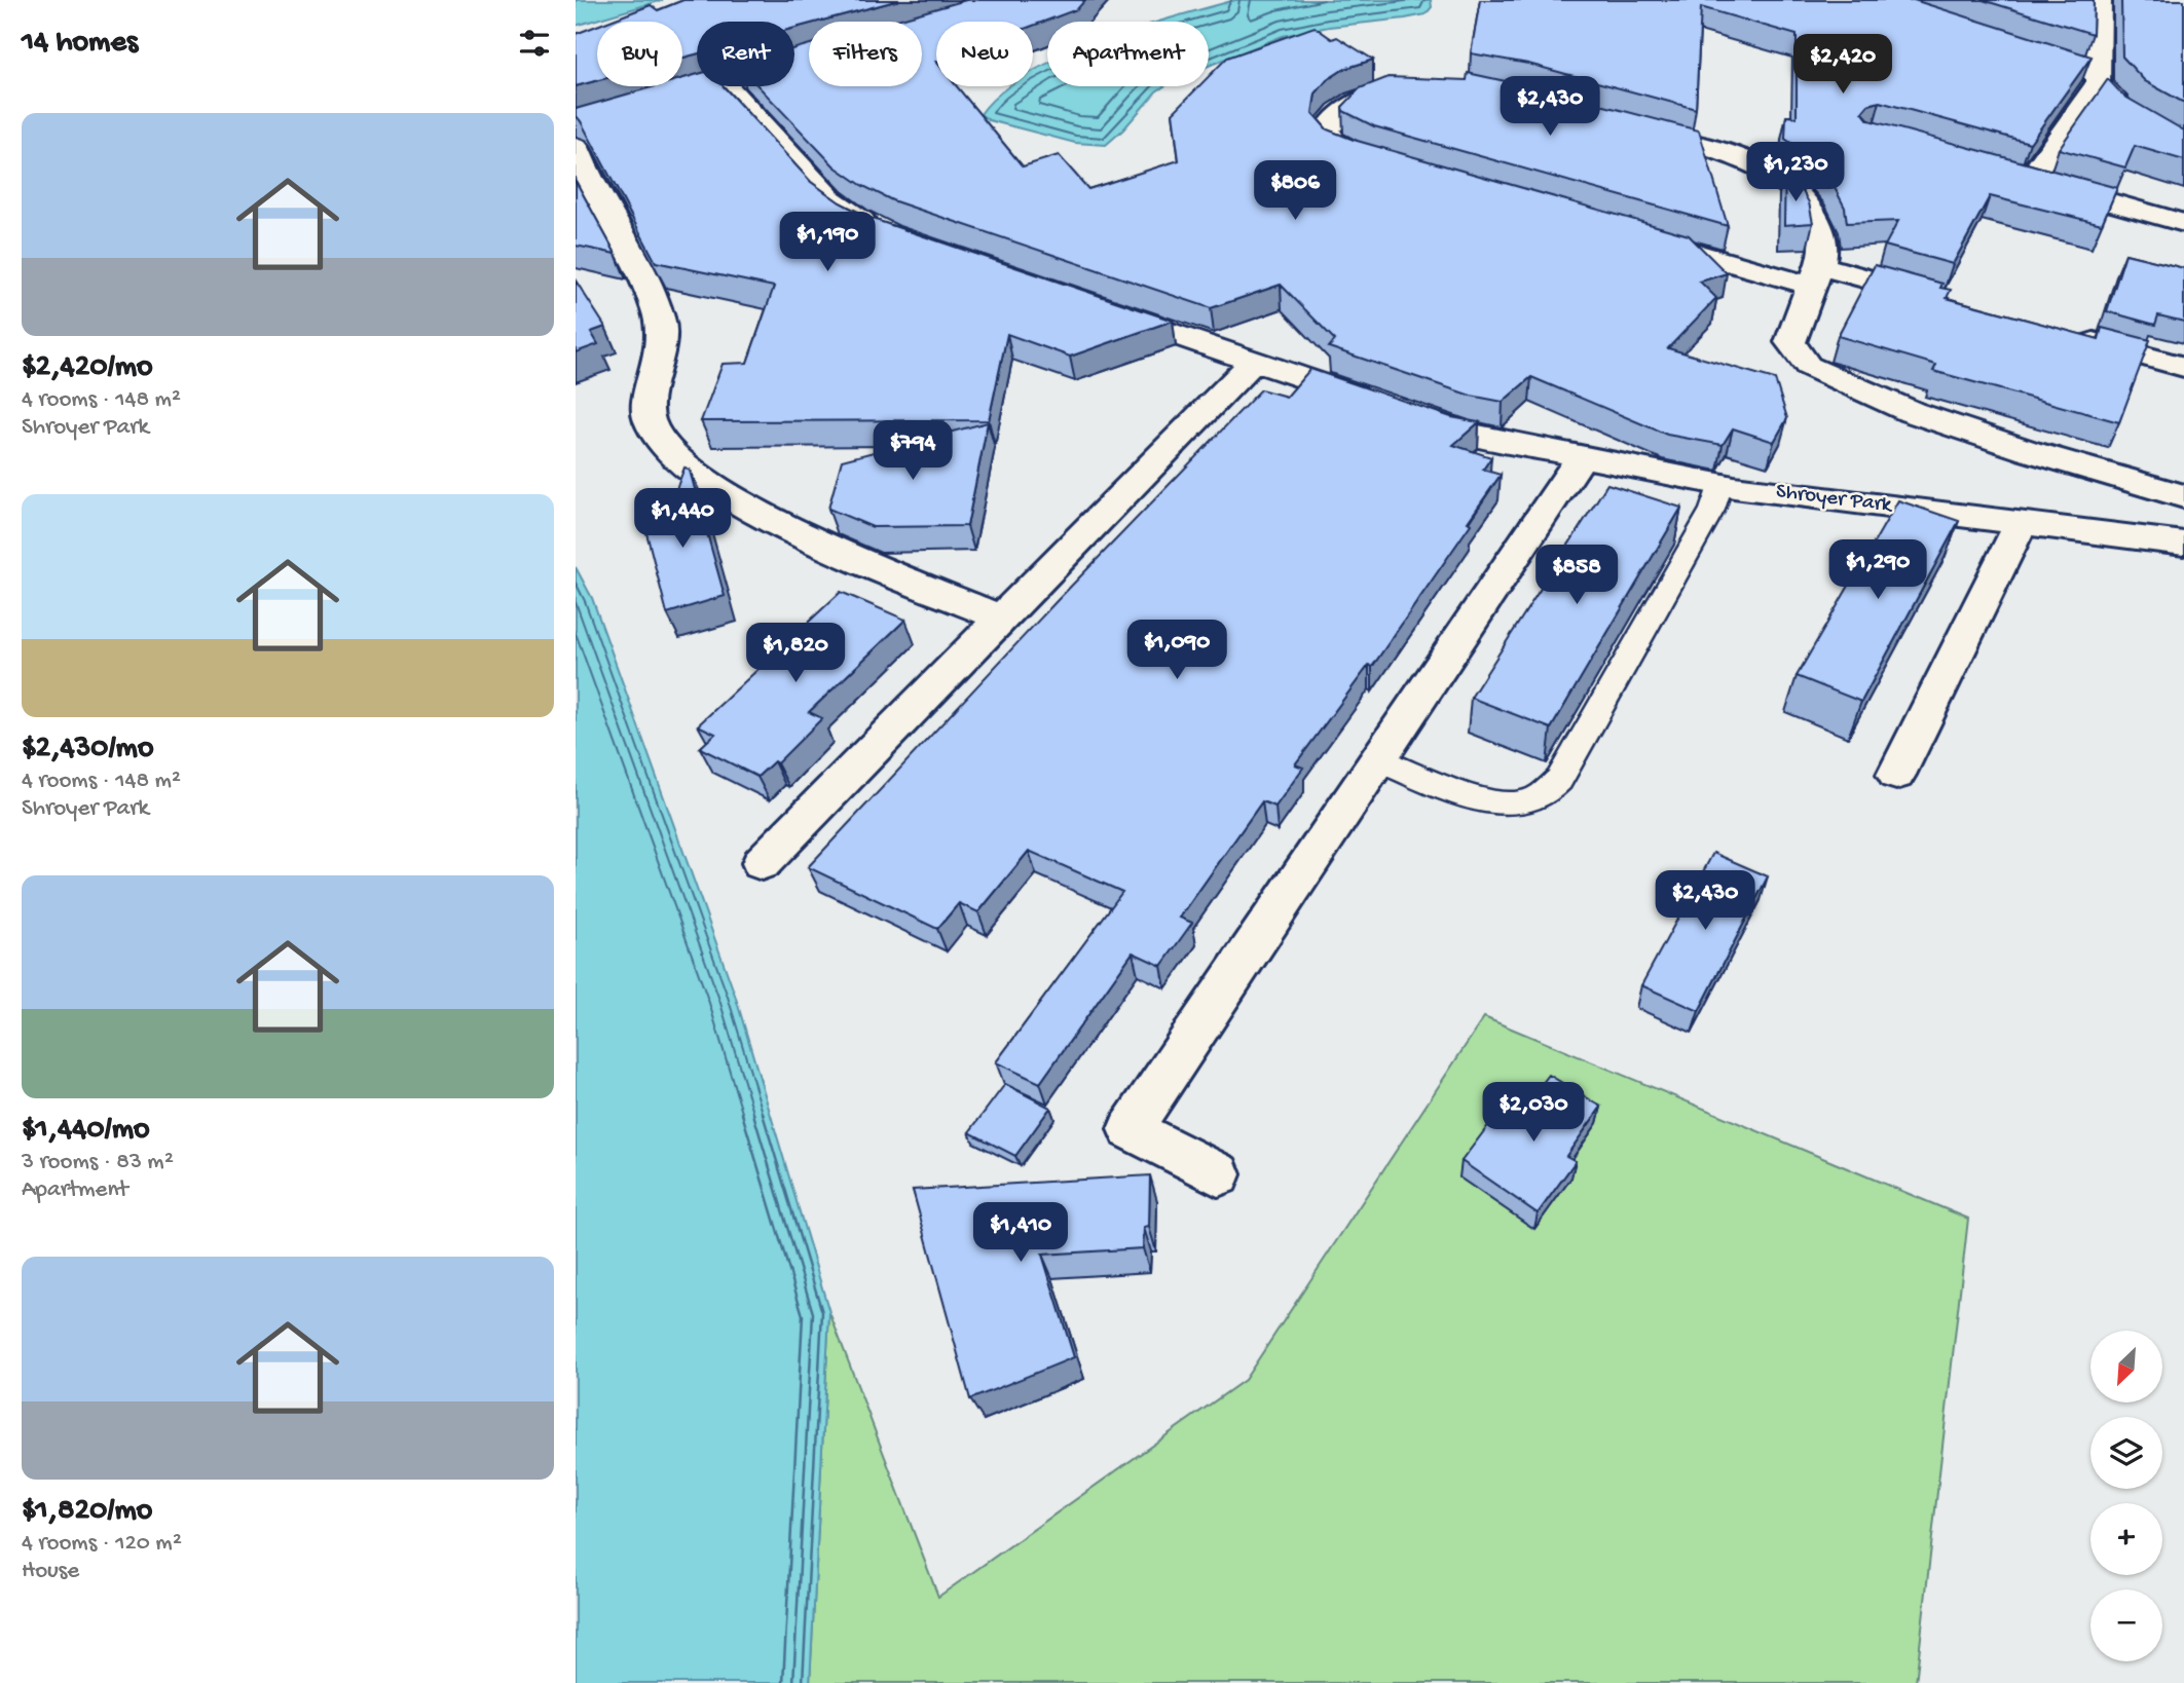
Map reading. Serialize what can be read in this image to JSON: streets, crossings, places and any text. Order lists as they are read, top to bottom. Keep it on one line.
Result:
{"streets":{"street":["Shroyer Park"]},"north":"bottom left","page":{"heading":"14 homes","chip":["Buy","Rent","Filters","New","Apartment"],"price":["$2,420","$2,430","$1,230","$806","$1,190","$794","$1,440","$1,290","$858","$1,090","$1,820","$2,430","$2,030","$1,410"],"list":[{"name":"$2,420/mo","note":"4 rooms · 148 m² · Shroyer Park"},{"name":"$2,430/mo","note":"4 rooms · 148 m² · Shroyer Park"},{"name":"$1,440/mo","note":"3 rooms · 83 m² · Apartment"},{"name":"$1,820/mo","note":"4 rooms · 120 m² · House"}],"map_buttons":["+","−"]}}
